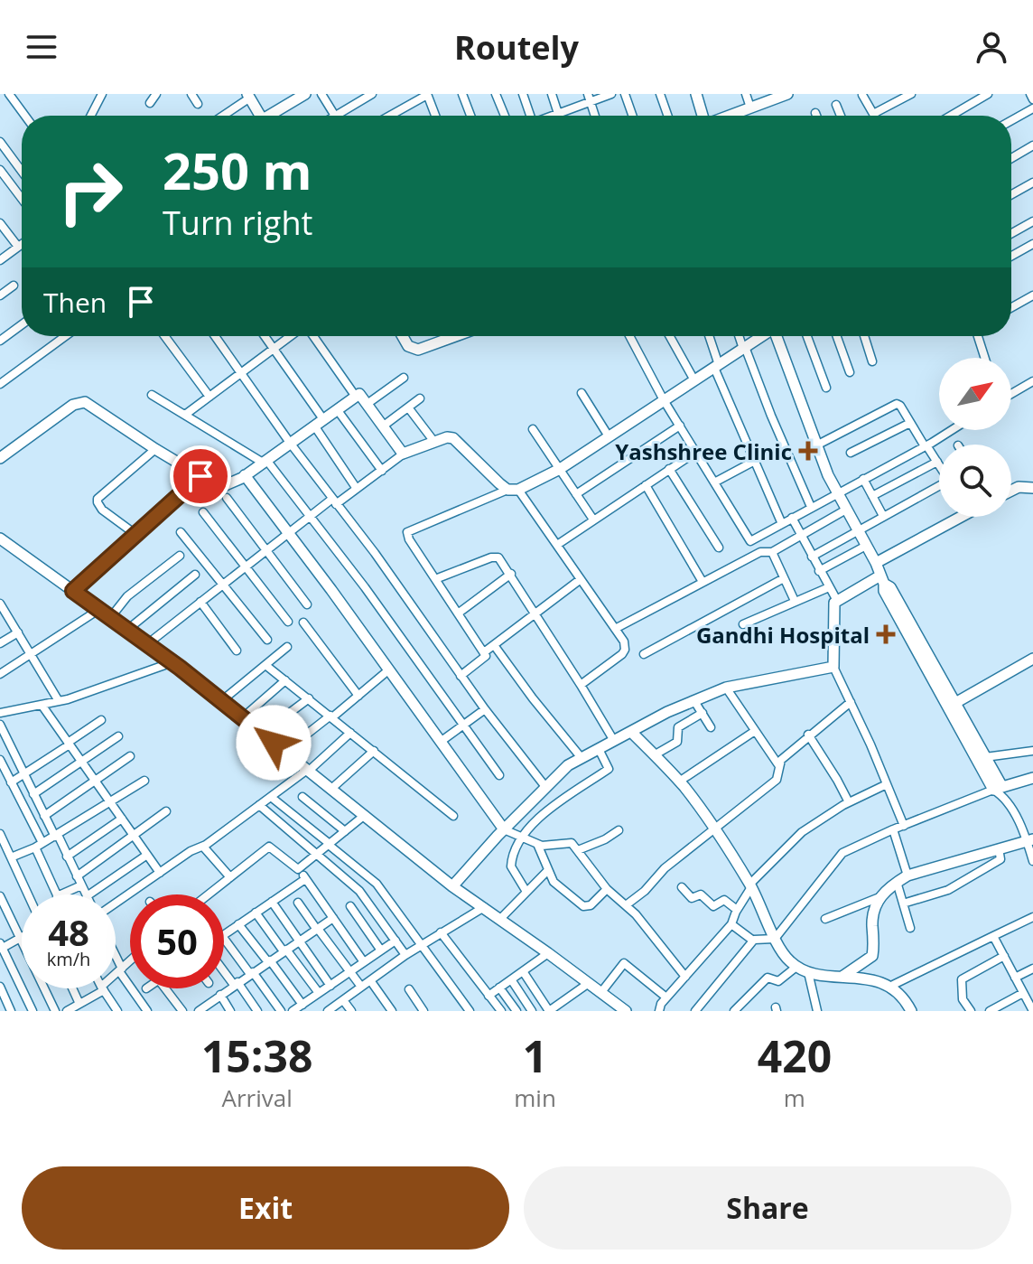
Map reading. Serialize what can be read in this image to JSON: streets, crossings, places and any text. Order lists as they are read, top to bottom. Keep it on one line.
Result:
{"places":{"health":["Yashshree Clinic","Gandhi Hospital"]},"north":"top right","page":{"header":"Routely","turn":["250 m","Turn right"],"then":"Then","speed":"48 km/h","limit":"50","eta":["15:38","Arrival","1","min","420","m"],"buttons":["Exit","Share"]}}
